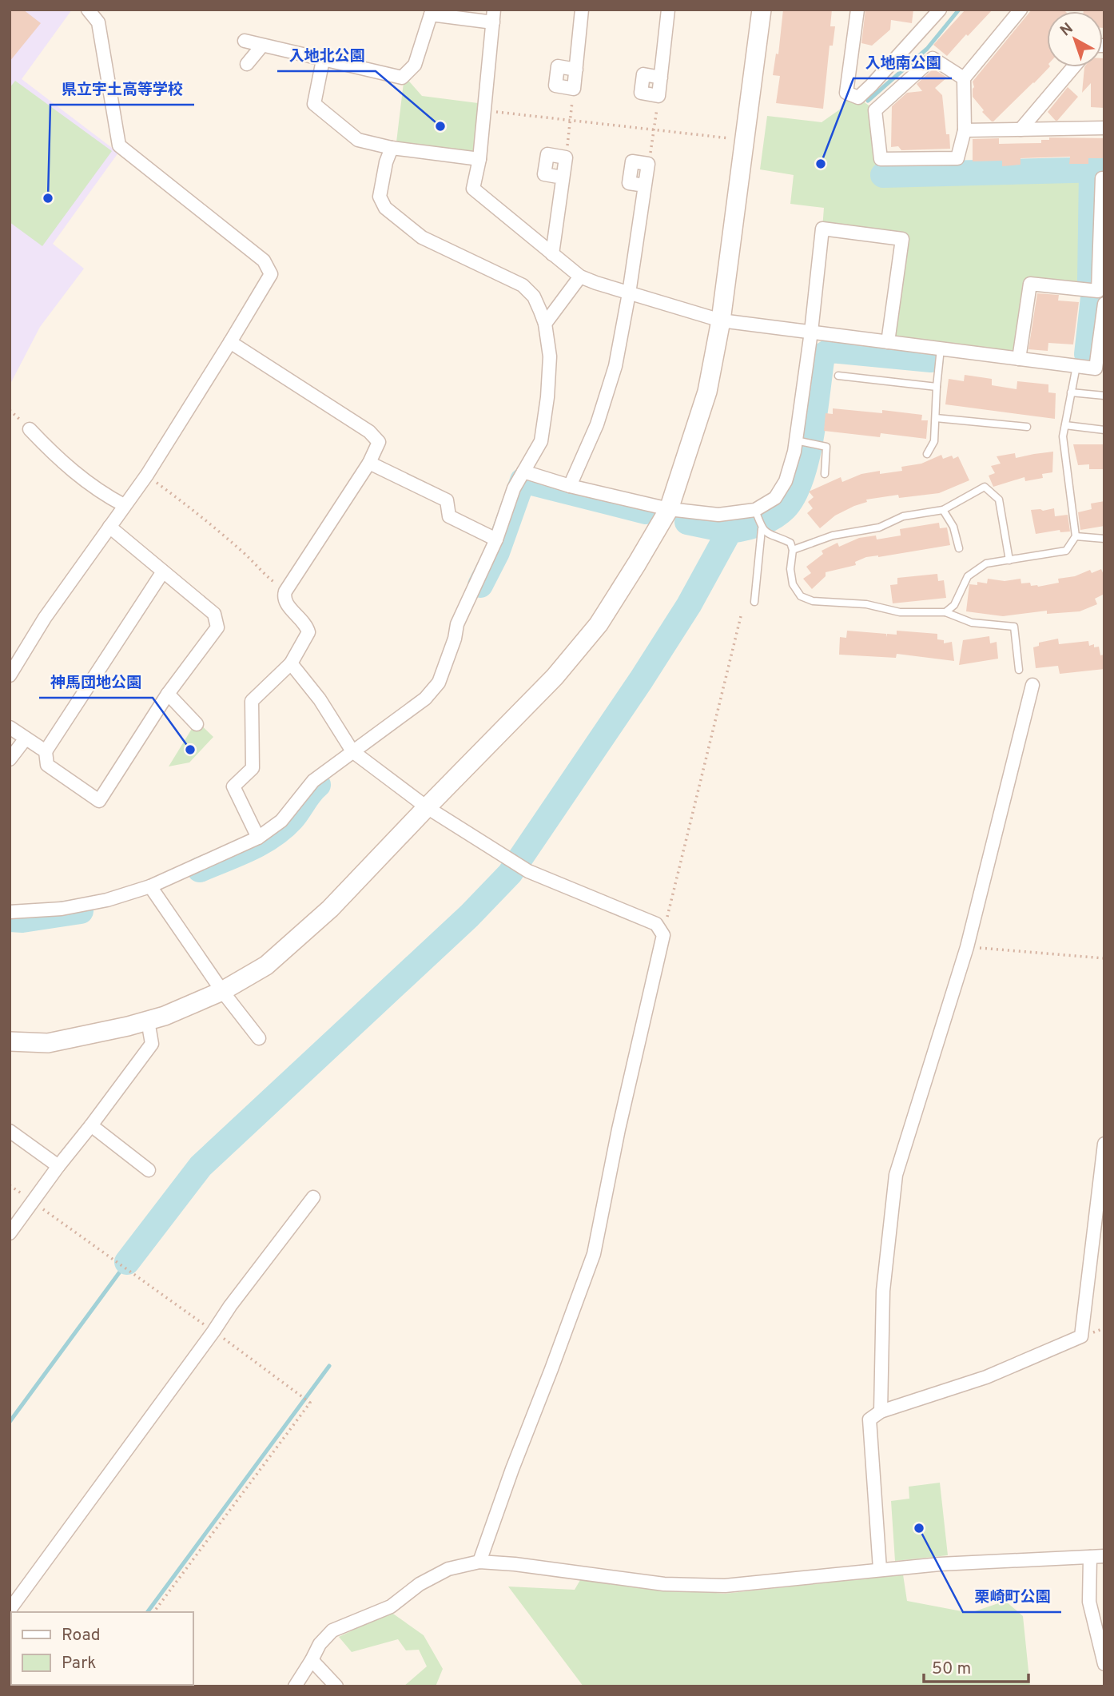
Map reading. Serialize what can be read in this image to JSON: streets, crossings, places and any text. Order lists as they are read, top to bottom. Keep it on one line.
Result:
{"places":["入地北公園","入地南公園","県立宇土高等学校","神馬団地公園","栗崎町公園"],"legend":["Road","Park"],"scale_bar":"50 m","north":"top left"}
